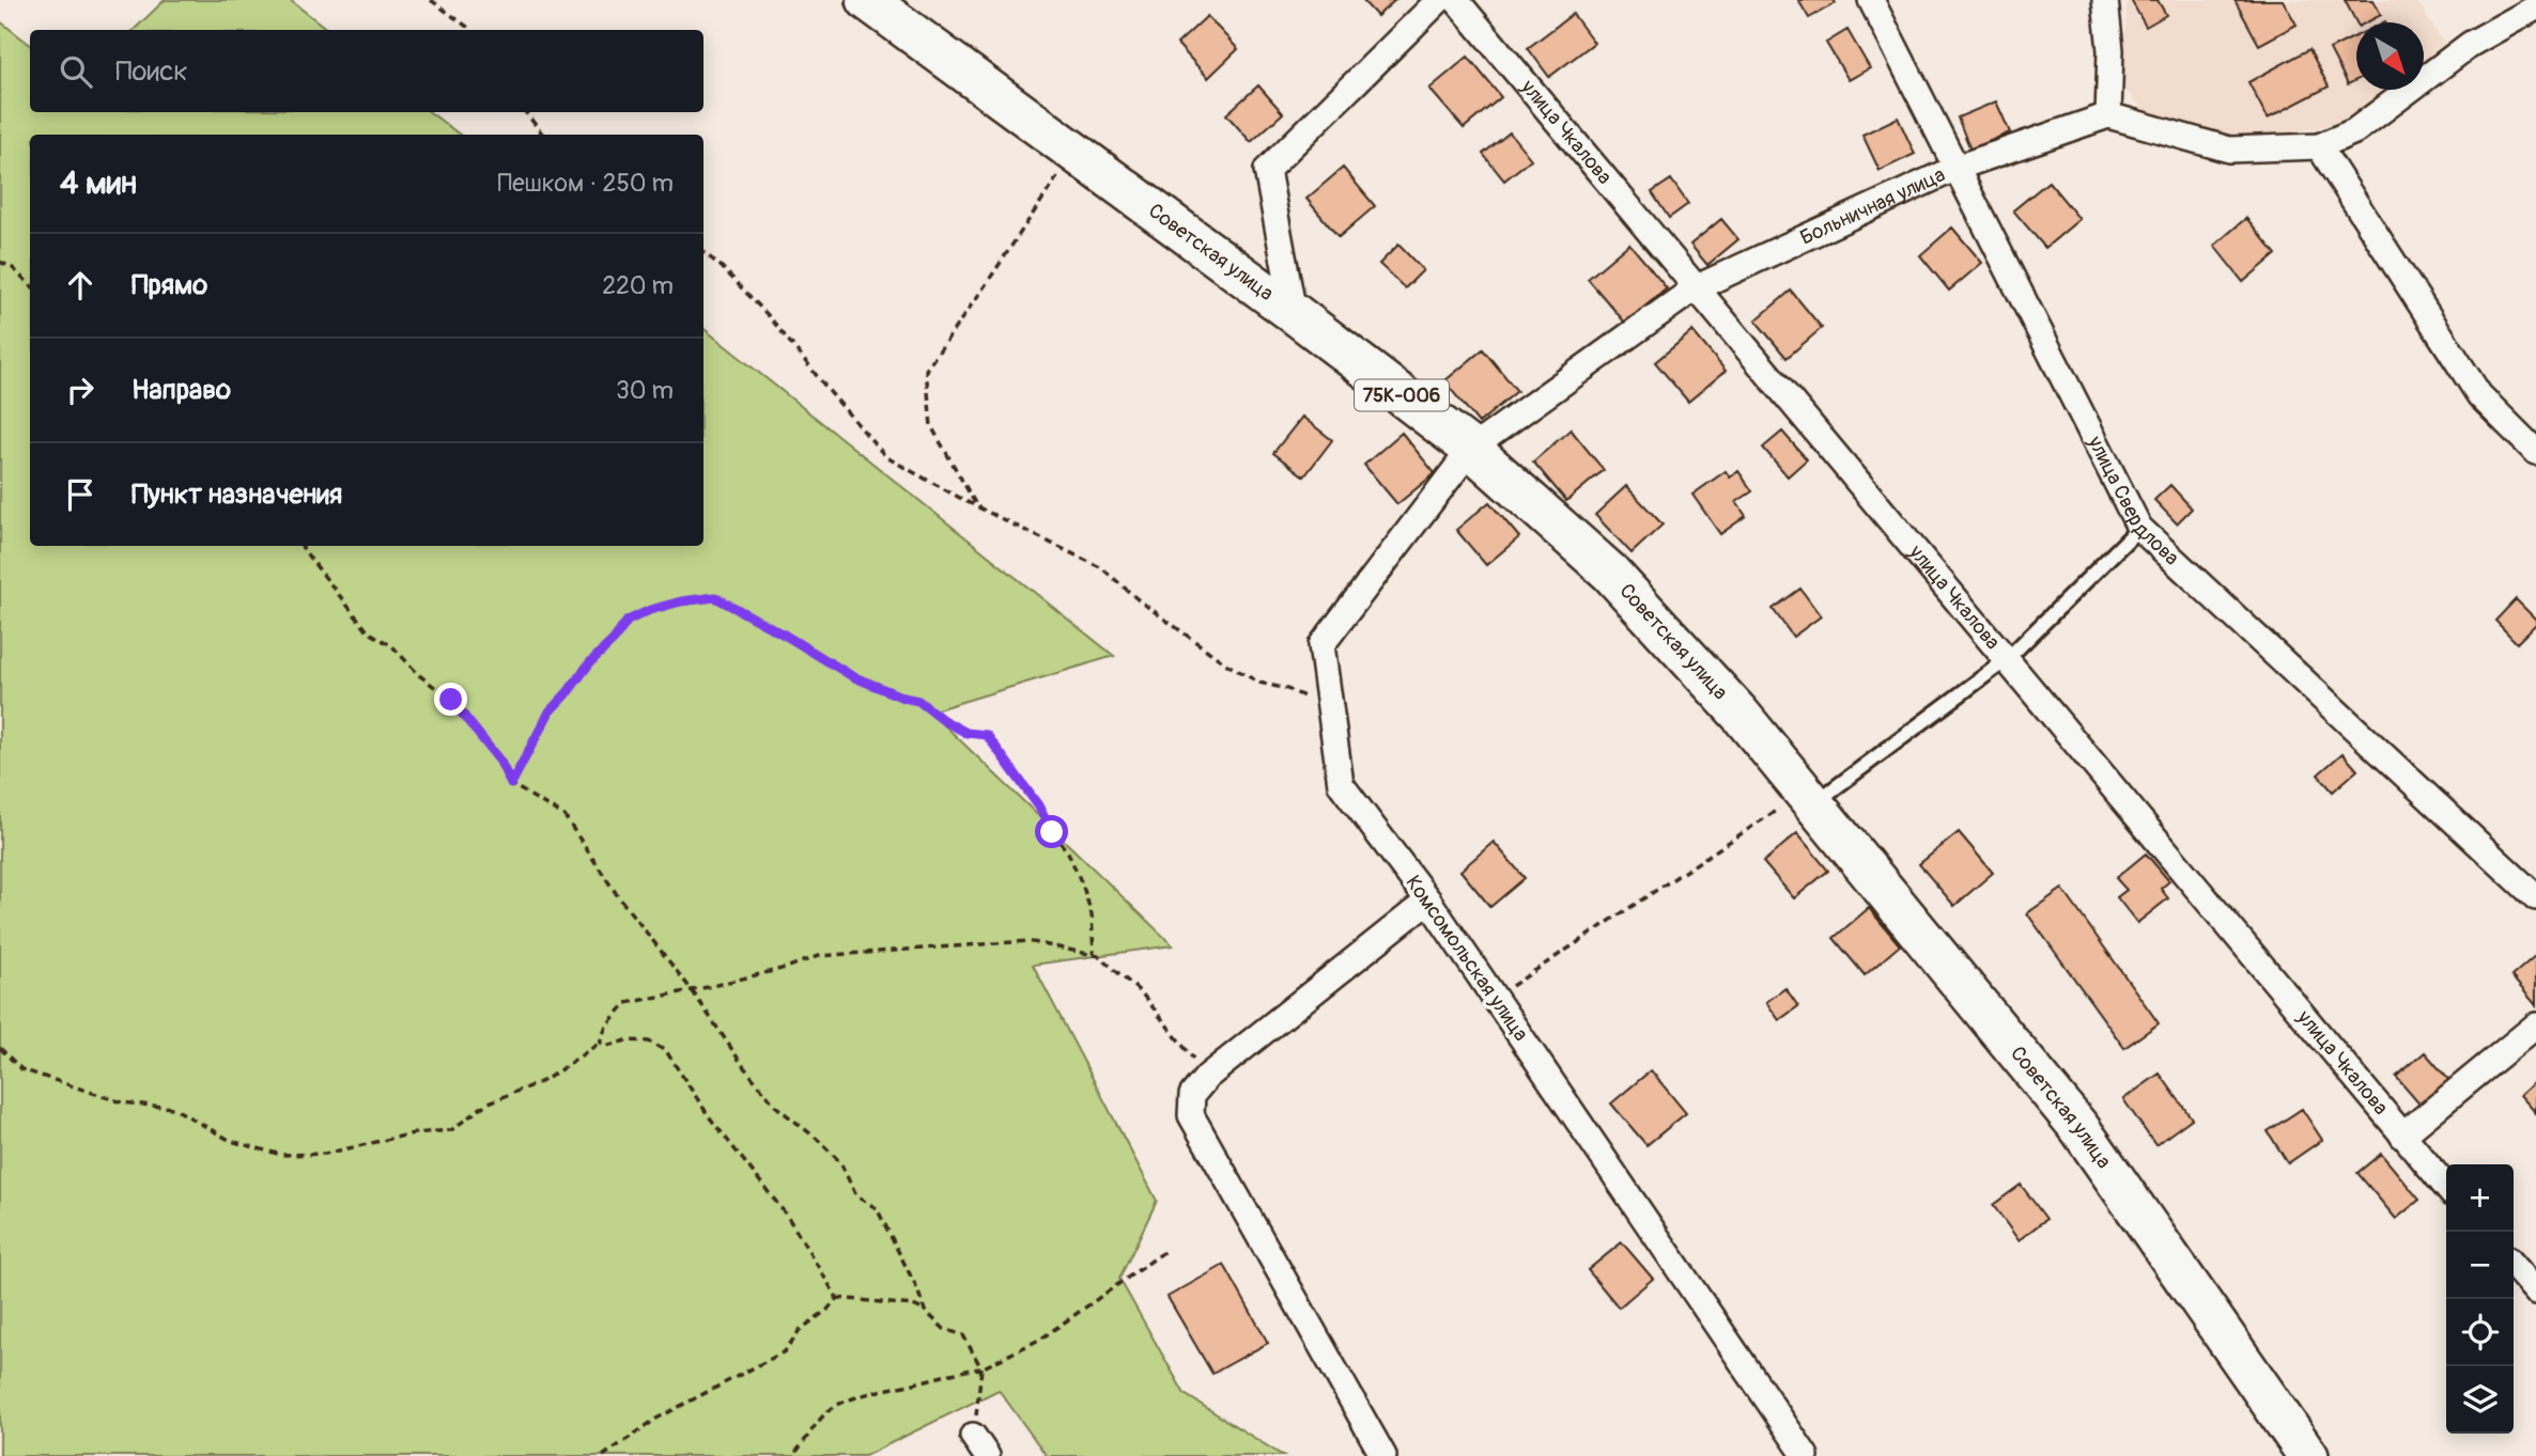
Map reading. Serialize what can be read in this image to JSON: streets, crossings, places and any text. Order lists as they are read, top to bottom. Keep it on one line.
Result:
{"streets":{"main road":["Советская улица","75К-006"],"street":["улица Чкалова","Больничная улица","улица Свердлова","Комсомольская улица"]},"crossings":[["улица Чкалова","Больничная улица"],["Больничная улица","Советская улица"],["Больничная улица","улица Свердлова"],["Больничная улица","Комсомольская улица"],["Советская улица","Комсомольская улица"]],"north":"bottom right","page":{"search":"Поиск","heading":["4 мин","Пешком · 250 m"],"list":[["Прямо","220 m"],["Направо","30 m"],"Пункт назначения"],"map_buttons":["+","−"]}}
